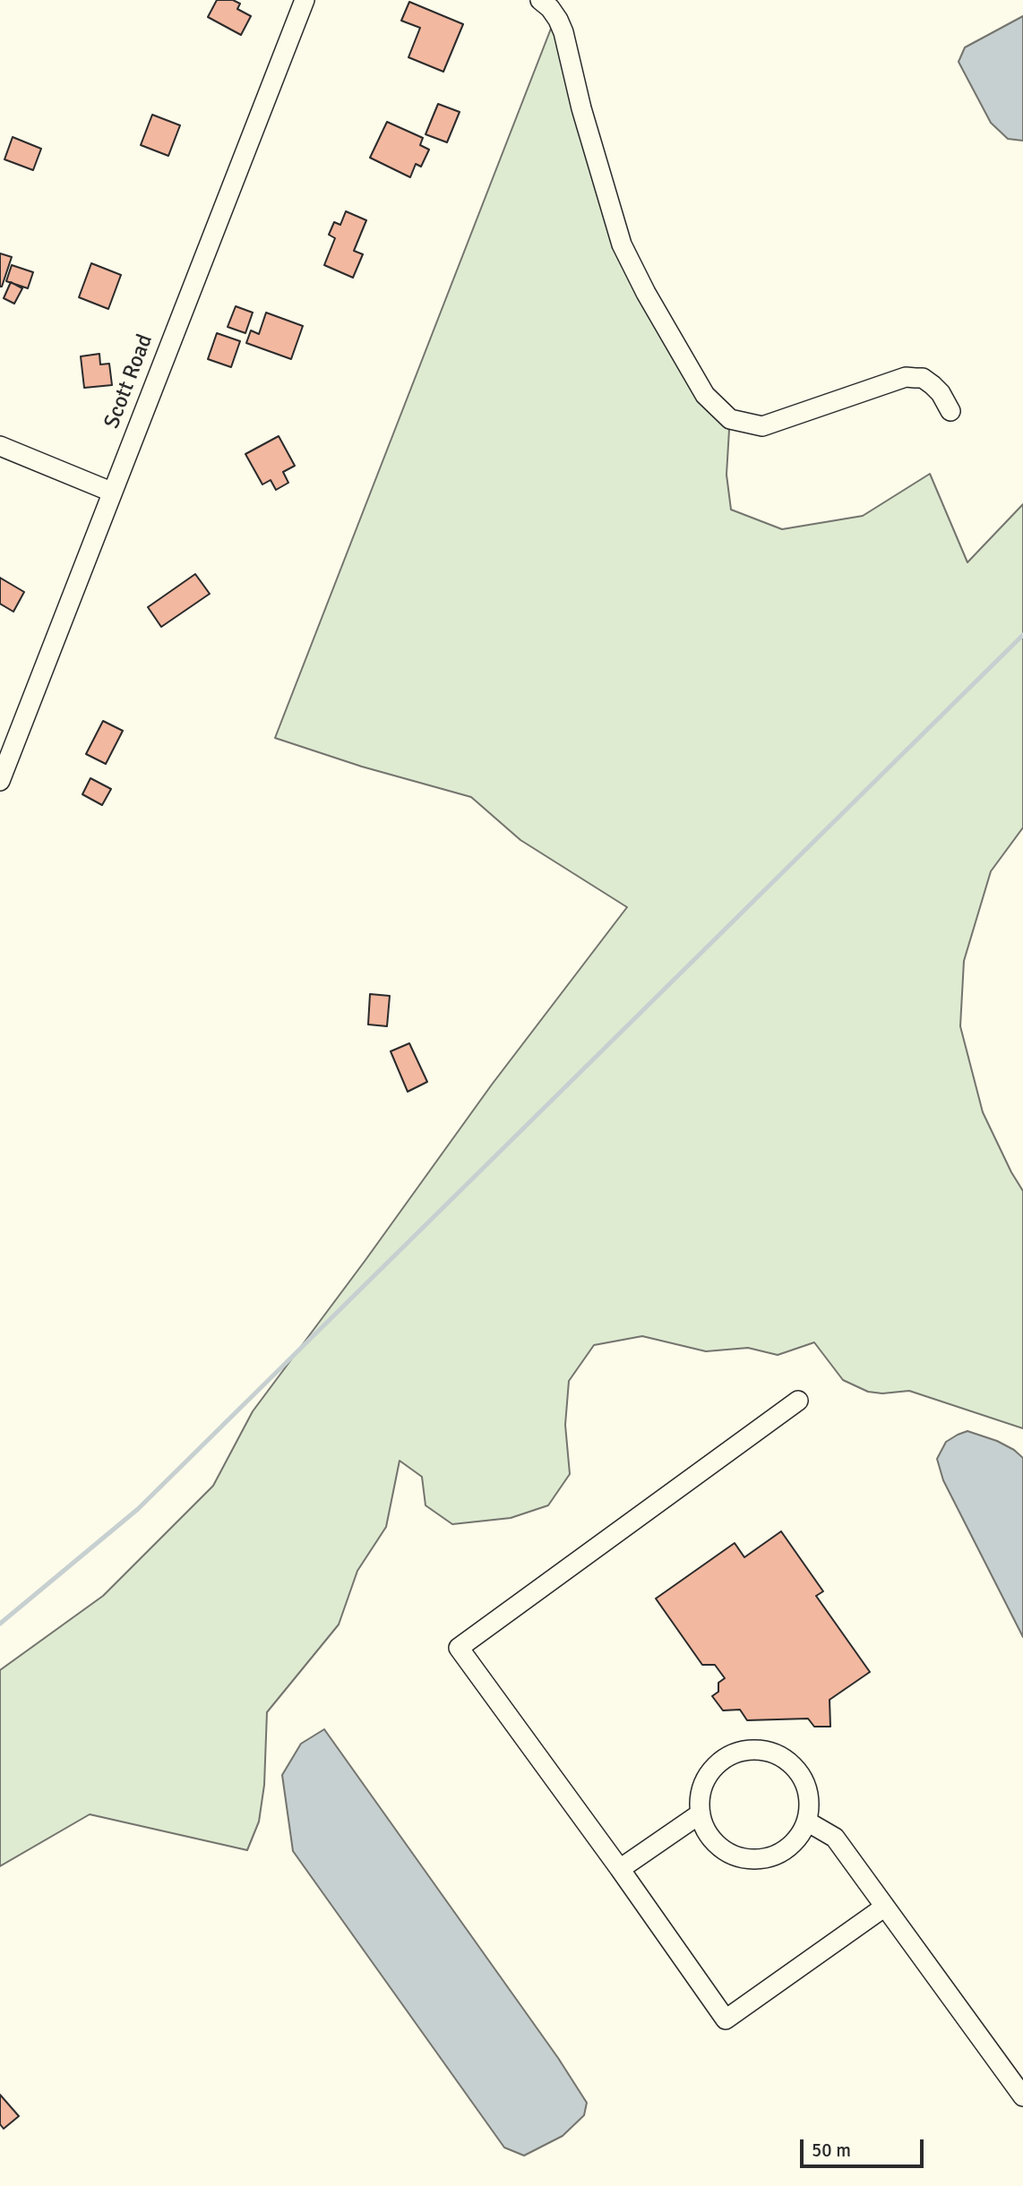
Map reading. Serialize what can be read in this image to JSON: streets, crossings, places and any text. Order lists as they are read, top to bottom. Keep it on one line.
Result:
{"streets":{"street":["Scott Road"]},"scale_bar":"50 m"}
